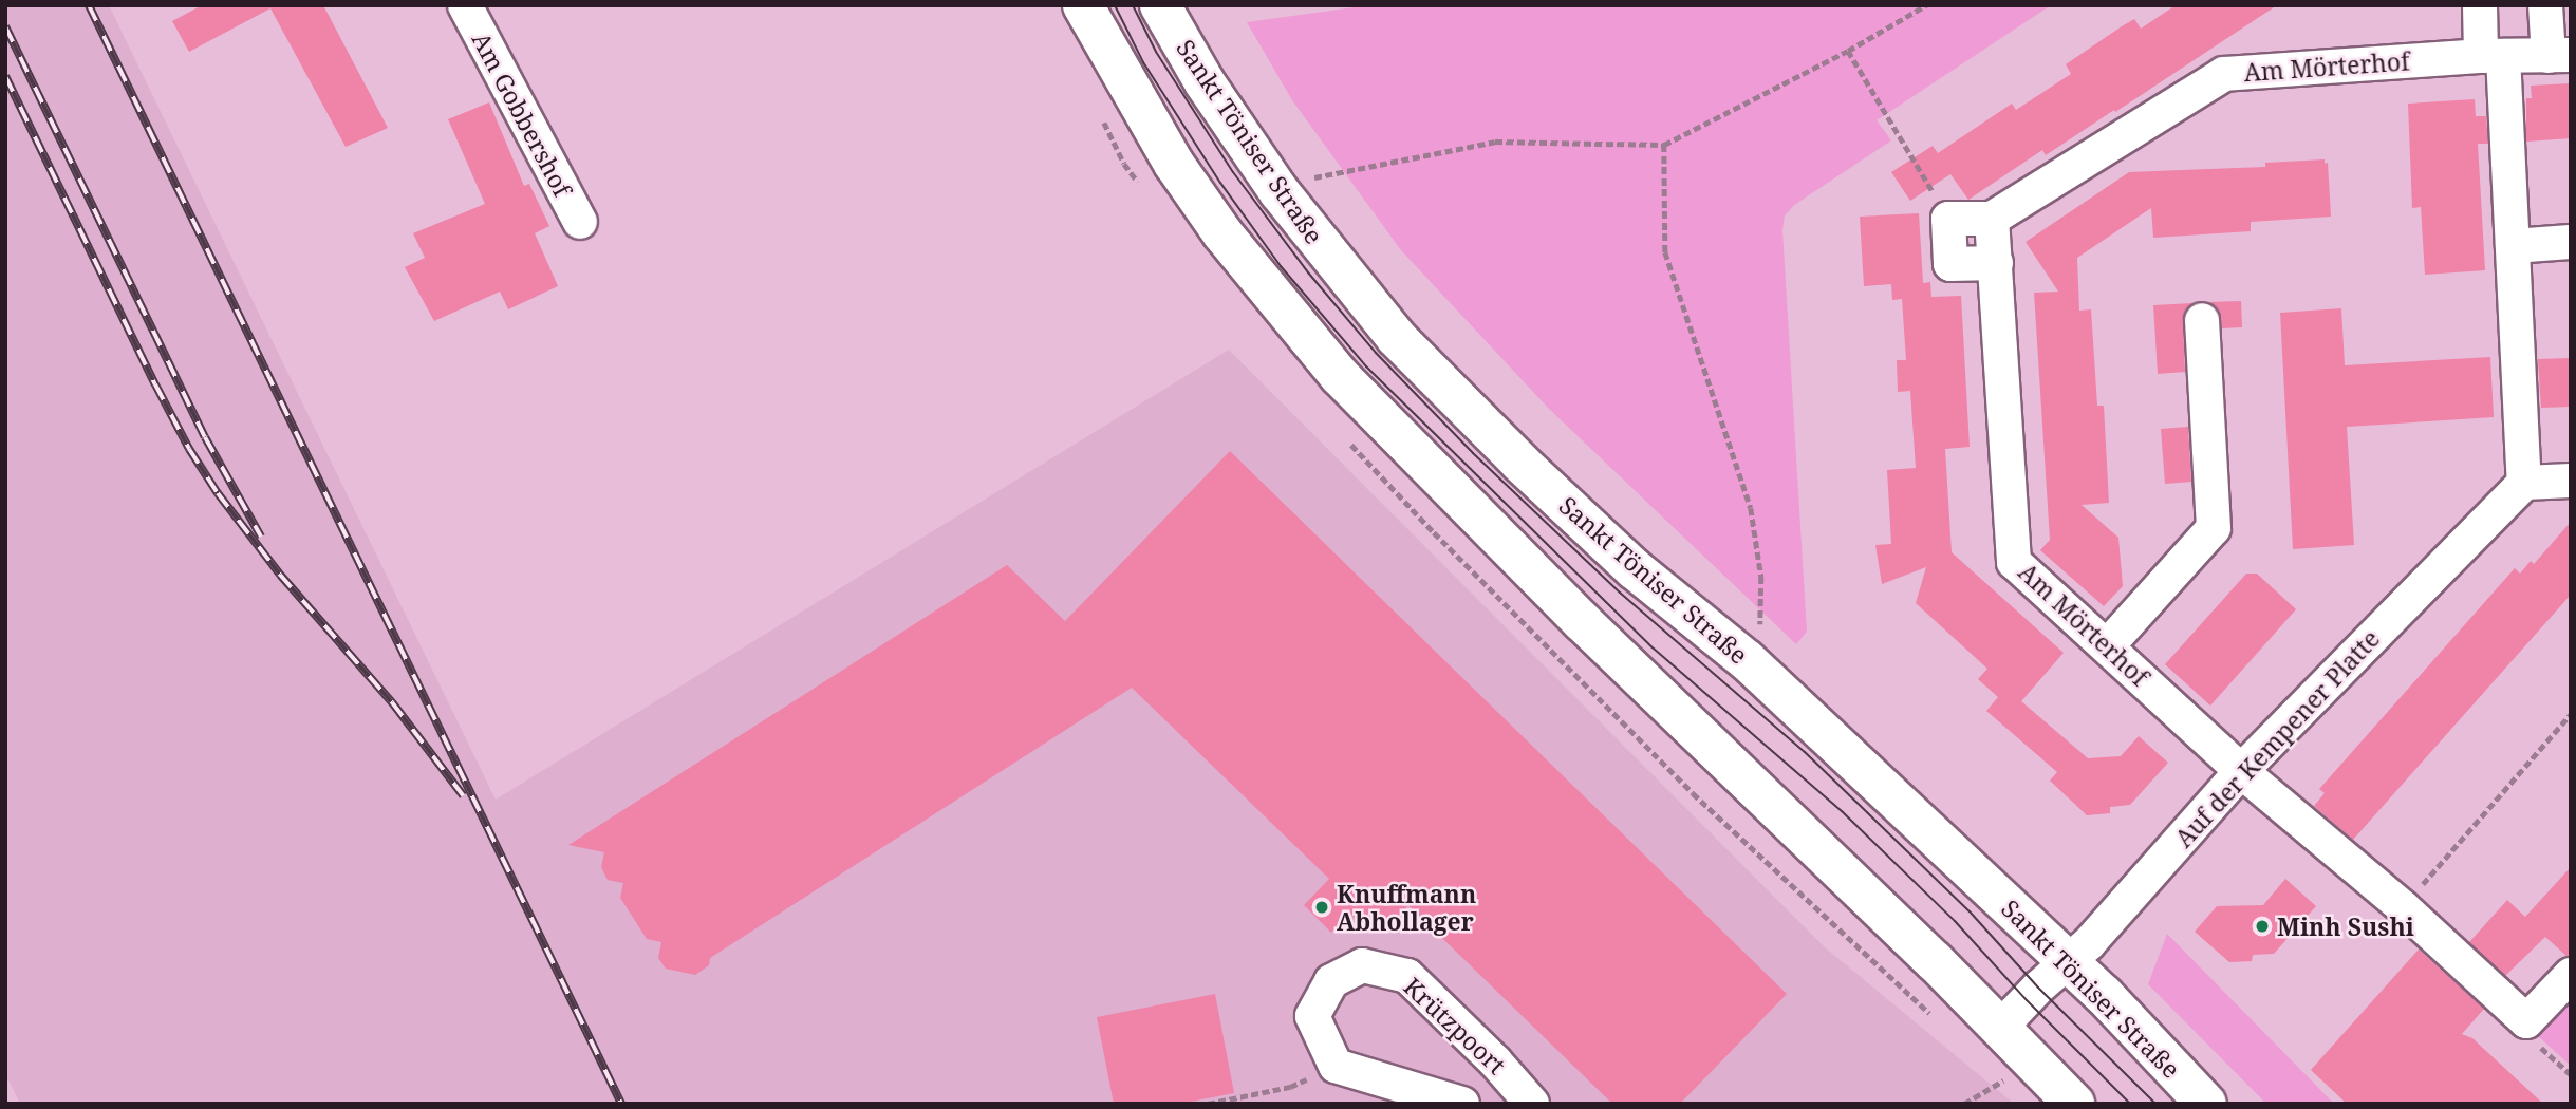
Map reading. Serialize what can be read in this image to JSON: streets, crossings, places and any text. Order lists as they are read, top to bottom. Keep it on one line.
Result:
{"streets":{"main road":["Sankt Töniser Straße"],"street":["Am Mörterhof","Am Gobbershof","Auf der Kempener Platte","Krützpoort"]},"crossings":[["Am Mörterhof","Auf der Kempener Platte"],["Sankt Töniser Straße","Auf der Kempener Platte"]],"places":["Knuffmann Abhollager","Minh Sushi"]}
